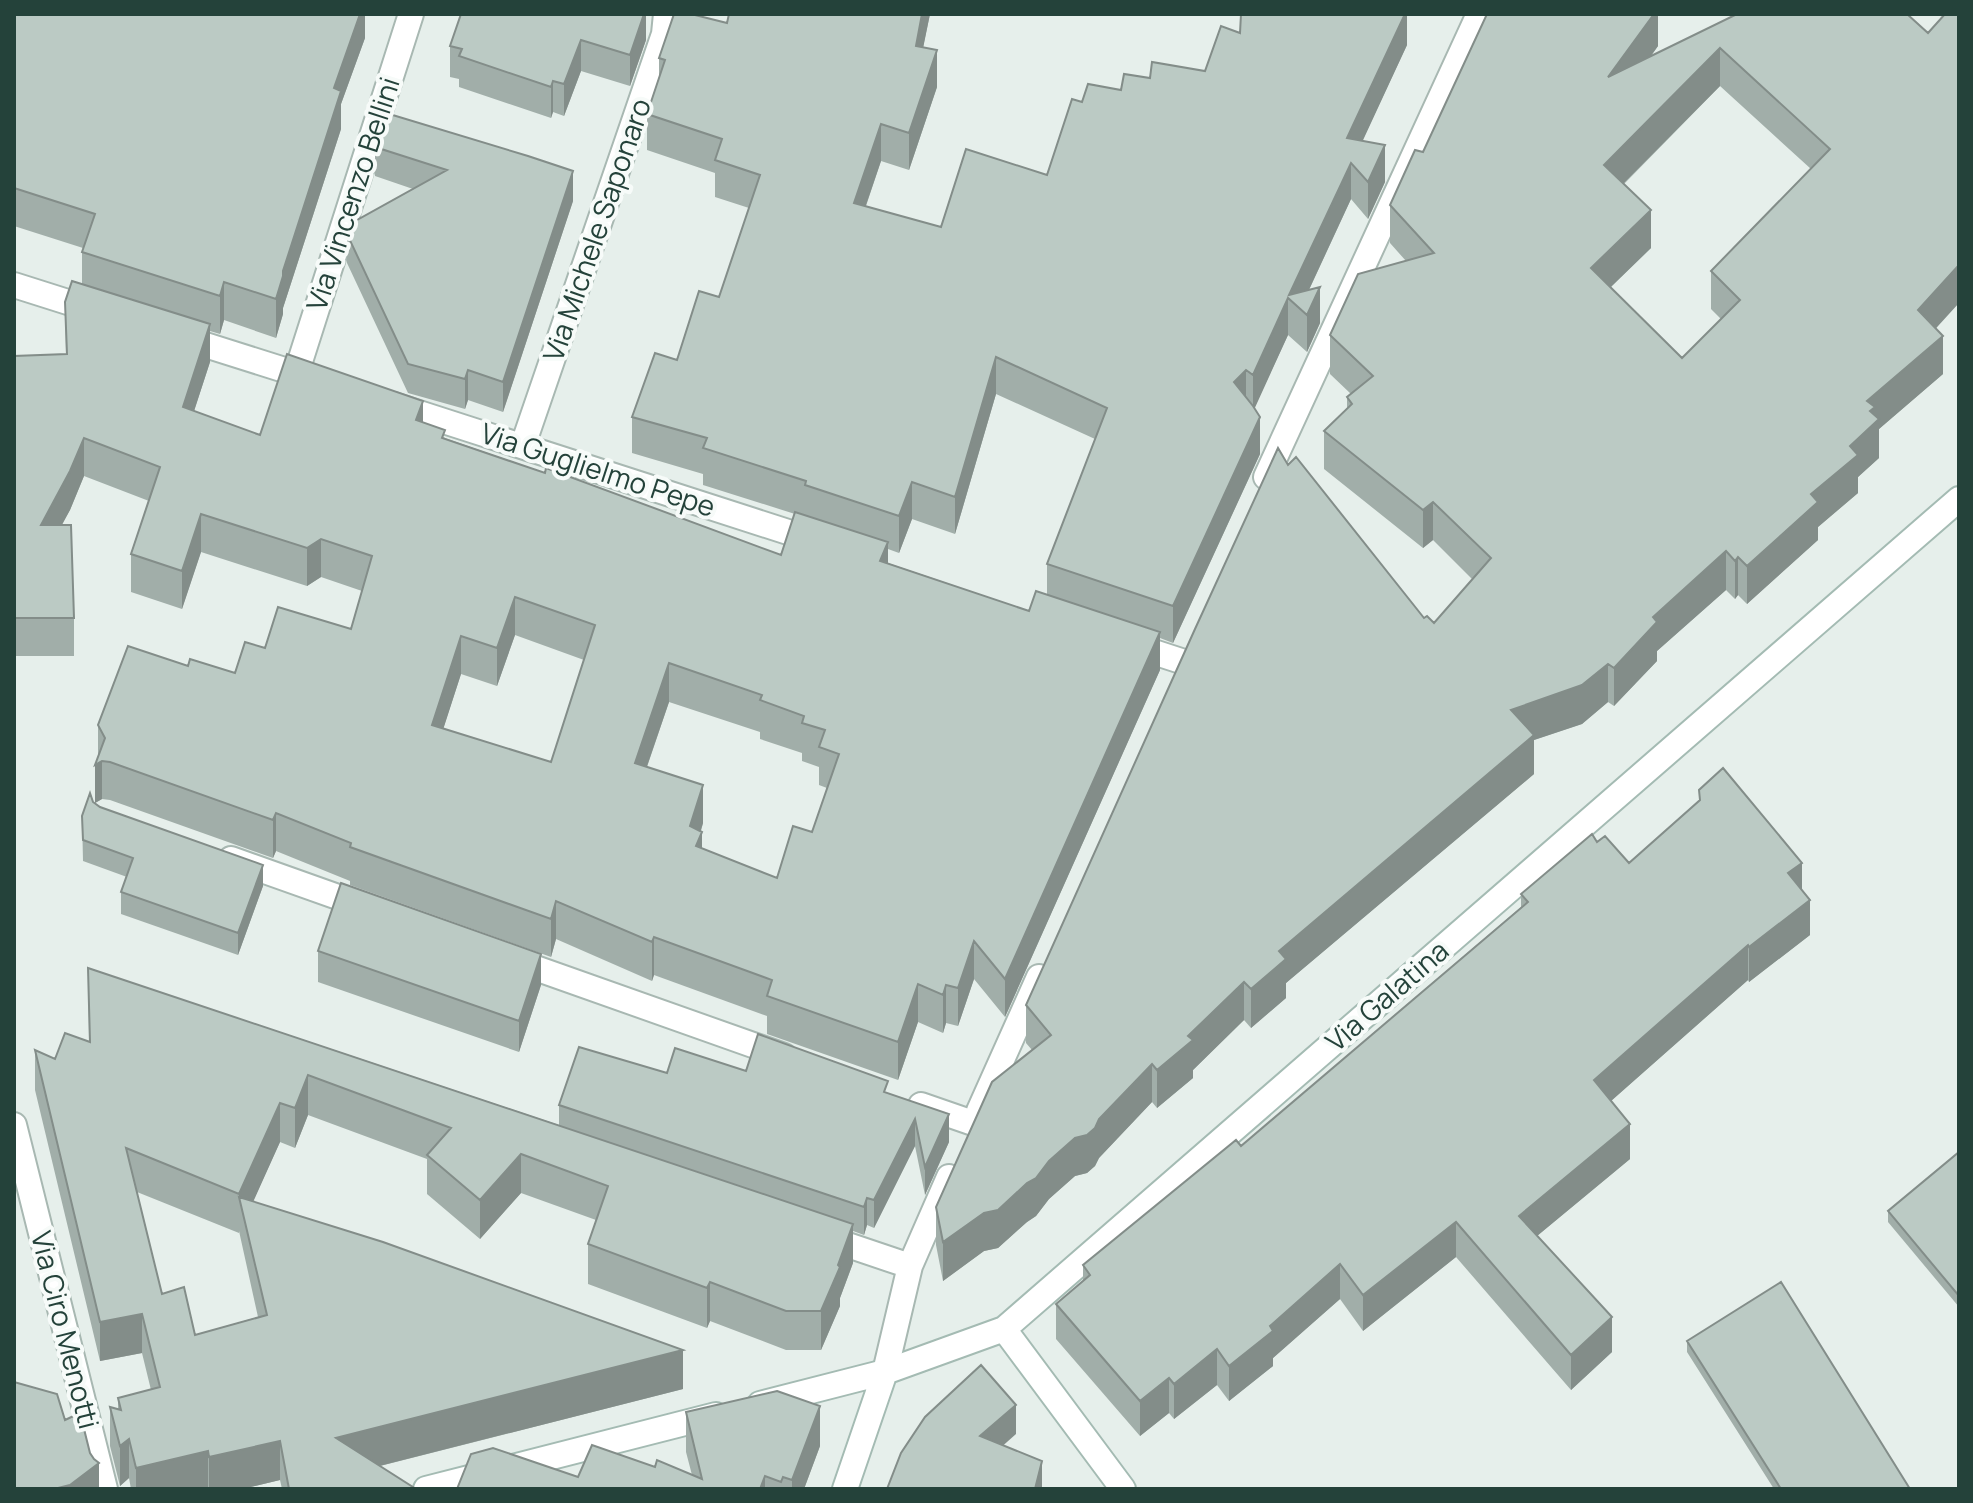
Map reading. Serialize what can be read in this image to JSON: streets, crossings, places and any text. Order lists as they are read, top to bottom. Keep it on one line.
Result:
{"streets":{"street":["Via Vincenzo Bellini","Via Michele Saponaro","Via Guglielmo Pepe","Via Galatina","Via Ciro Menotti"]},"crossings":[["Via Michele Saponaro","Via Guglielmo Pepe"]]}
